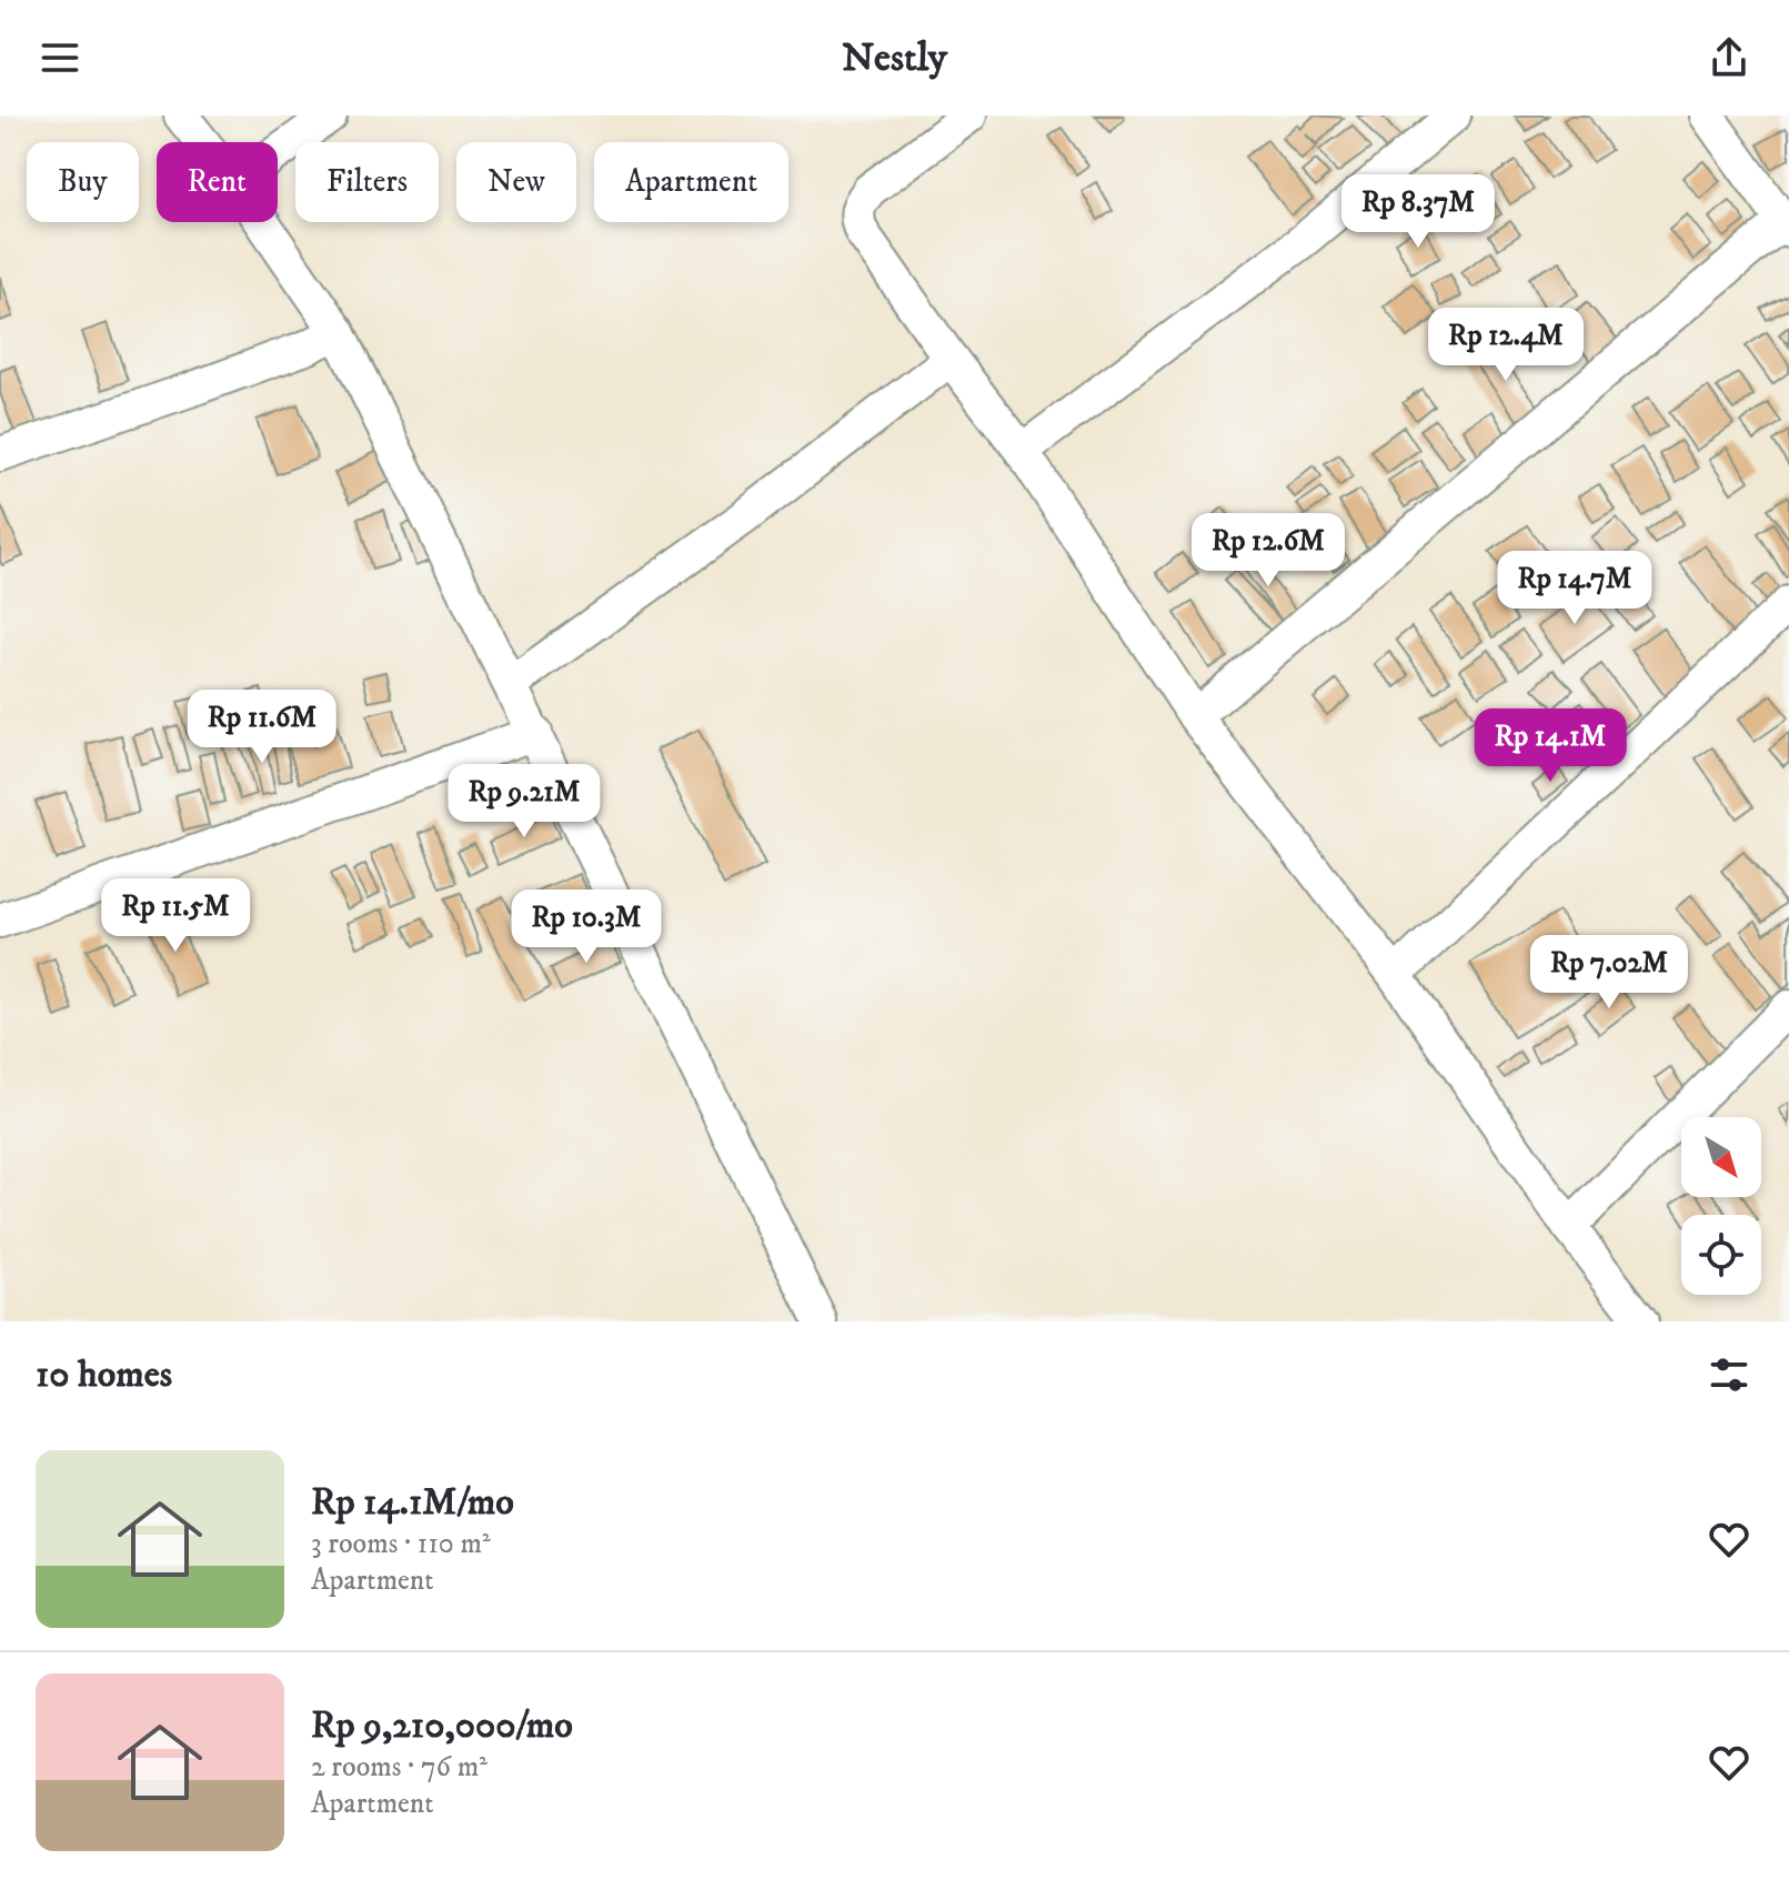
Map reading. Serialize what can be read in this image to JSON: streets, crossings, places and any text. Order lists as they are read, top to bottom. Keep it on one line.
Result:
{"north":"bottom right","page":{"header":"Nestly","chip":["Buy","Rent","Filters","New","Apartment"],"price":["Rp 8.37M","Rp 12.4M","Rp 12.6M","Rp 14.7M","Rp 11.6M","Rp 14.1M","Rp 9.21M","Rp 11.5M","Rp 10.3M","Rp 7.02M"],"heading":"10 homes","list":[{"name":"Rp 14.1M/mo","note":"3 rooms · 110 m² · Apartment"},{"name":"Rp 9,210,000/mo","note":"2 rooms · 76 m² · Apartment"}]}}
